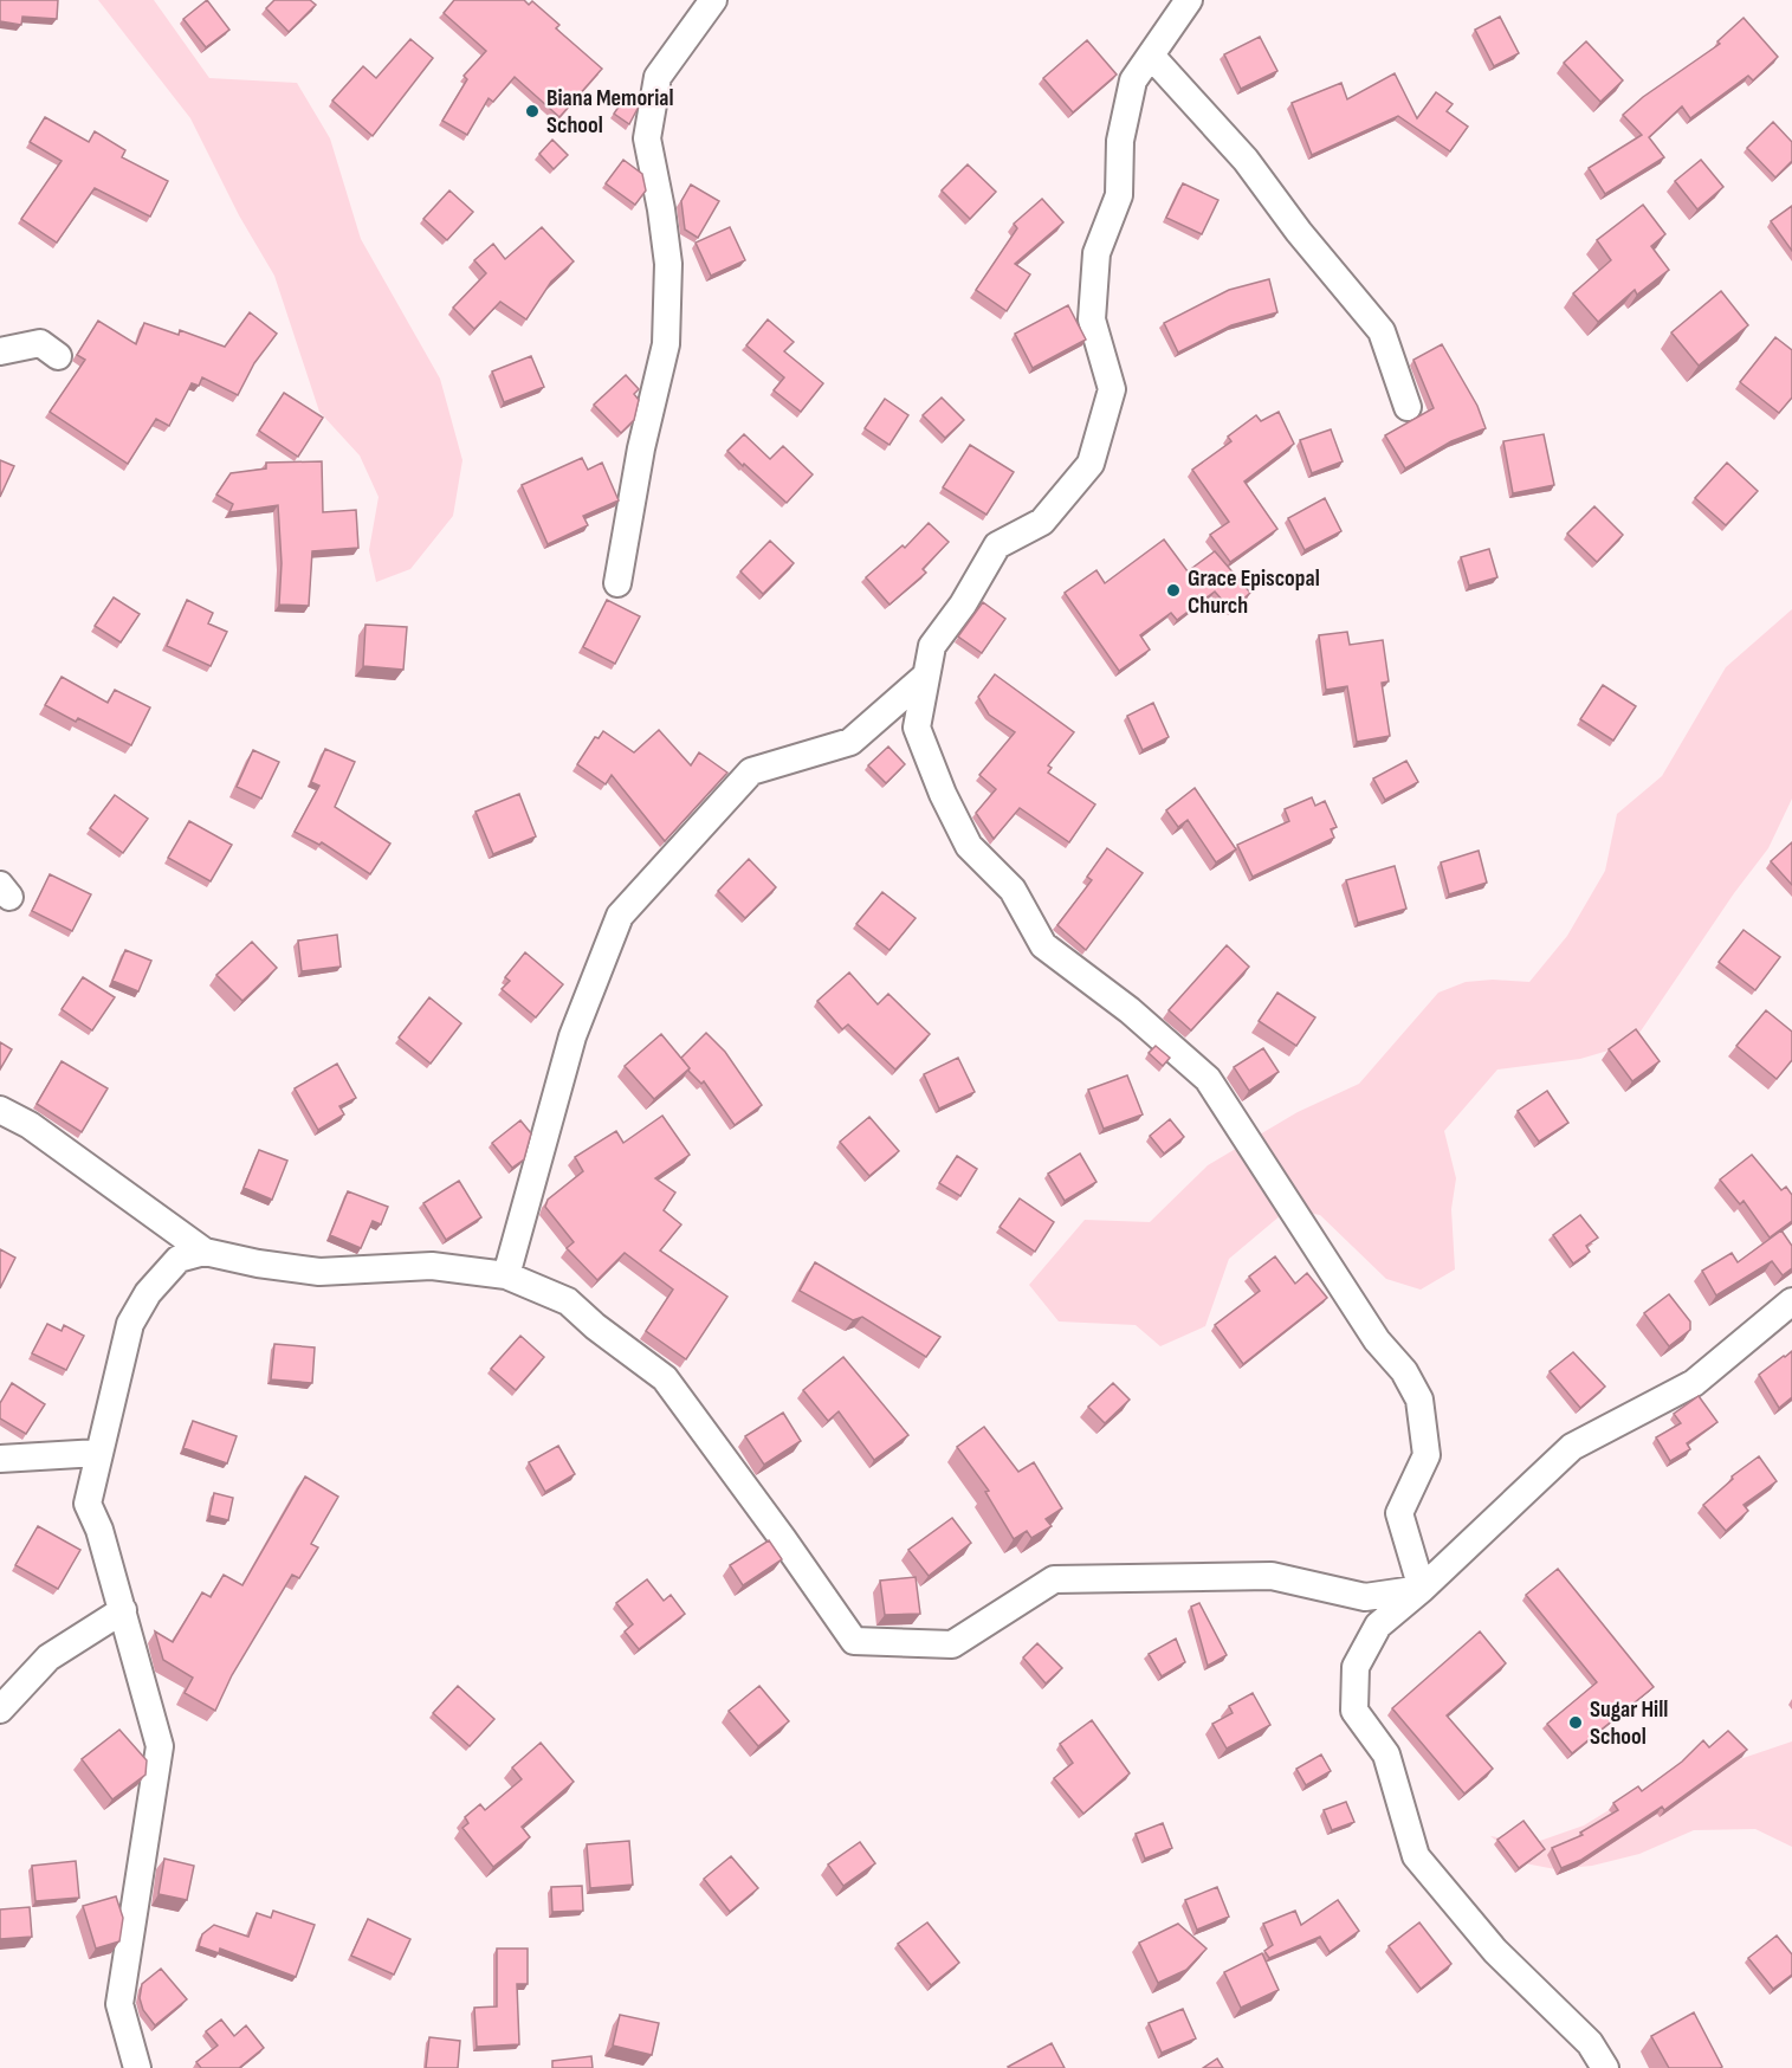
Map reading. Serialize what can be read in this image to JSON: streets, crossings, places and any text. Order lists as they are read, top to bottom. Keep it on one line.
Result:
{"places":["Biana Memorial School","Grace Episcopal Church","Sugar Hill School"]}
